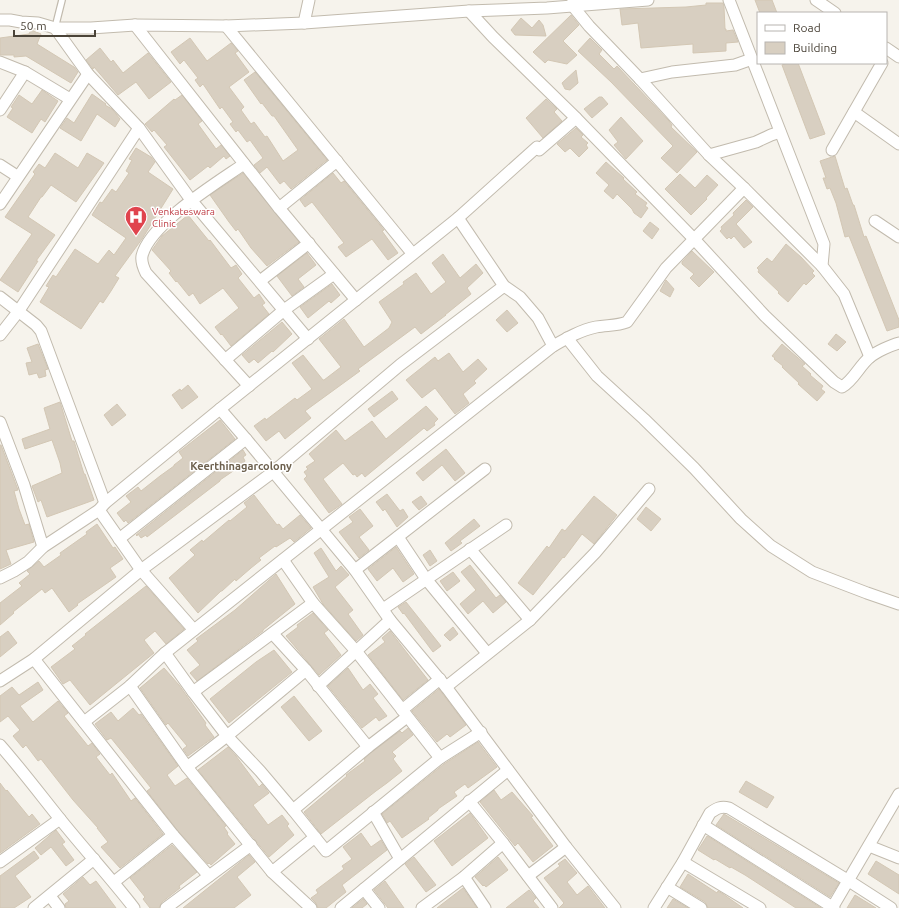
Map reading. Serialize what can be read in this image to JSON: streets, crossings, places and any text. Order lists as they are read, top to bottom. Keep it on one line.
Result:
{"districts":["Keerthinagarcolony"],"places":{"hospital":["Venkateswara Clinic"]},"legend":["Road","Building"],"scale_bar":"50 m"}
